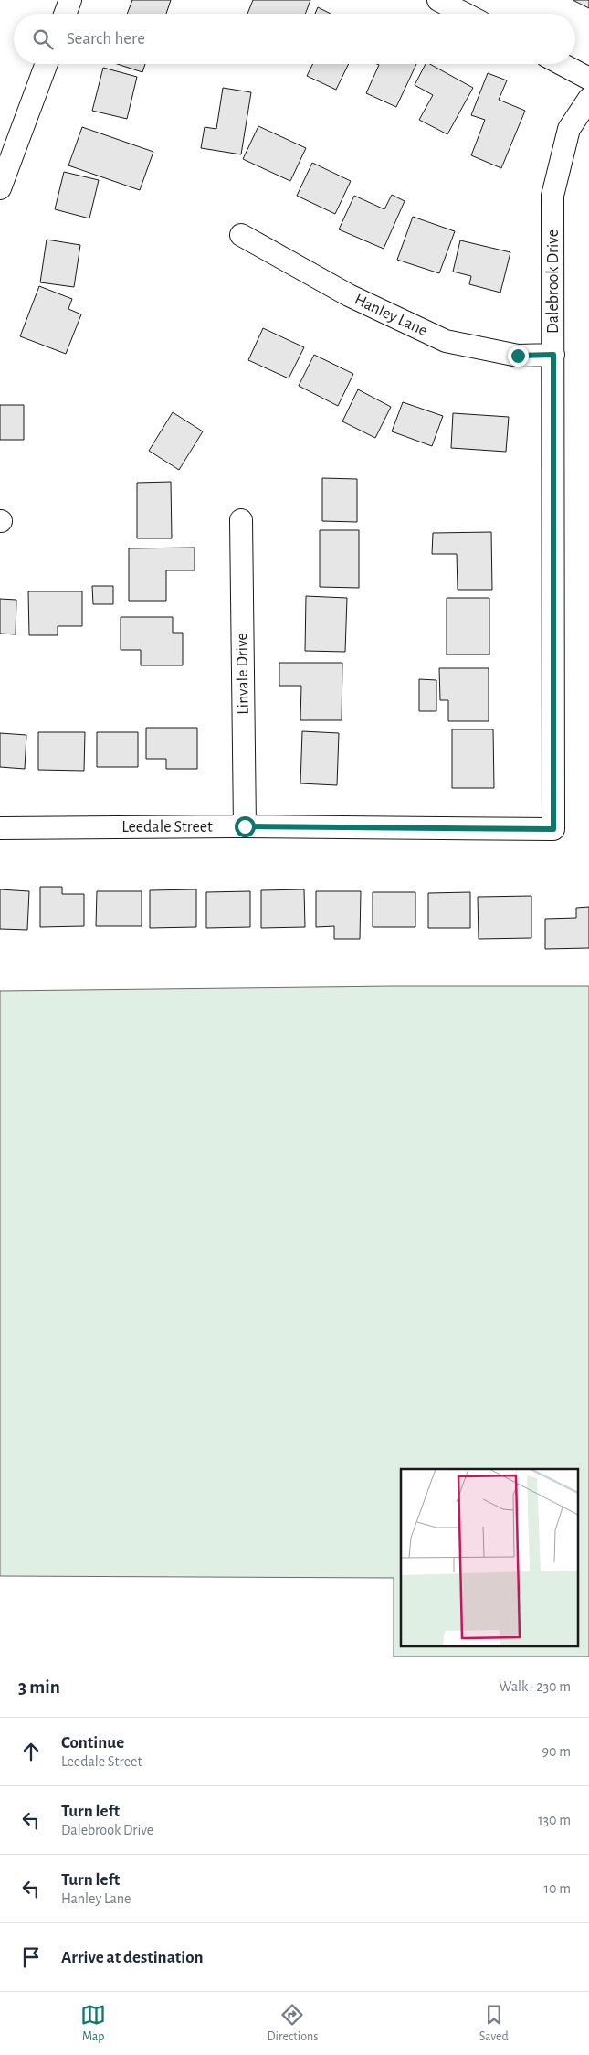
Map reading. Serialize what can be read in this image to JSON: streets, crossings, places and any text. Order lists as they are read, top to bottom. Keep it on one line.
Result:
{"streets":{"street":["Dalebrook Drive","Hanley Lane","Linvale Drive","Leedale Street"]},"crossings":[["Dalebrook Drive","Hanley Lane"],["Dalebrook Drive","Leedale Street"],["Linvale Drive","Leedale Street"]],"page":{"search":"Search here","heading":["3 min","Walk · 230 m"],"list":[["Continue","Leedale Street","90 m"],["Turn left","Dalebrook Drive","130 m"],["Turn left","Hanley Lane","10 m"],"Arrive at destination"],"nav":["Map","Directions","Saved"]}}
